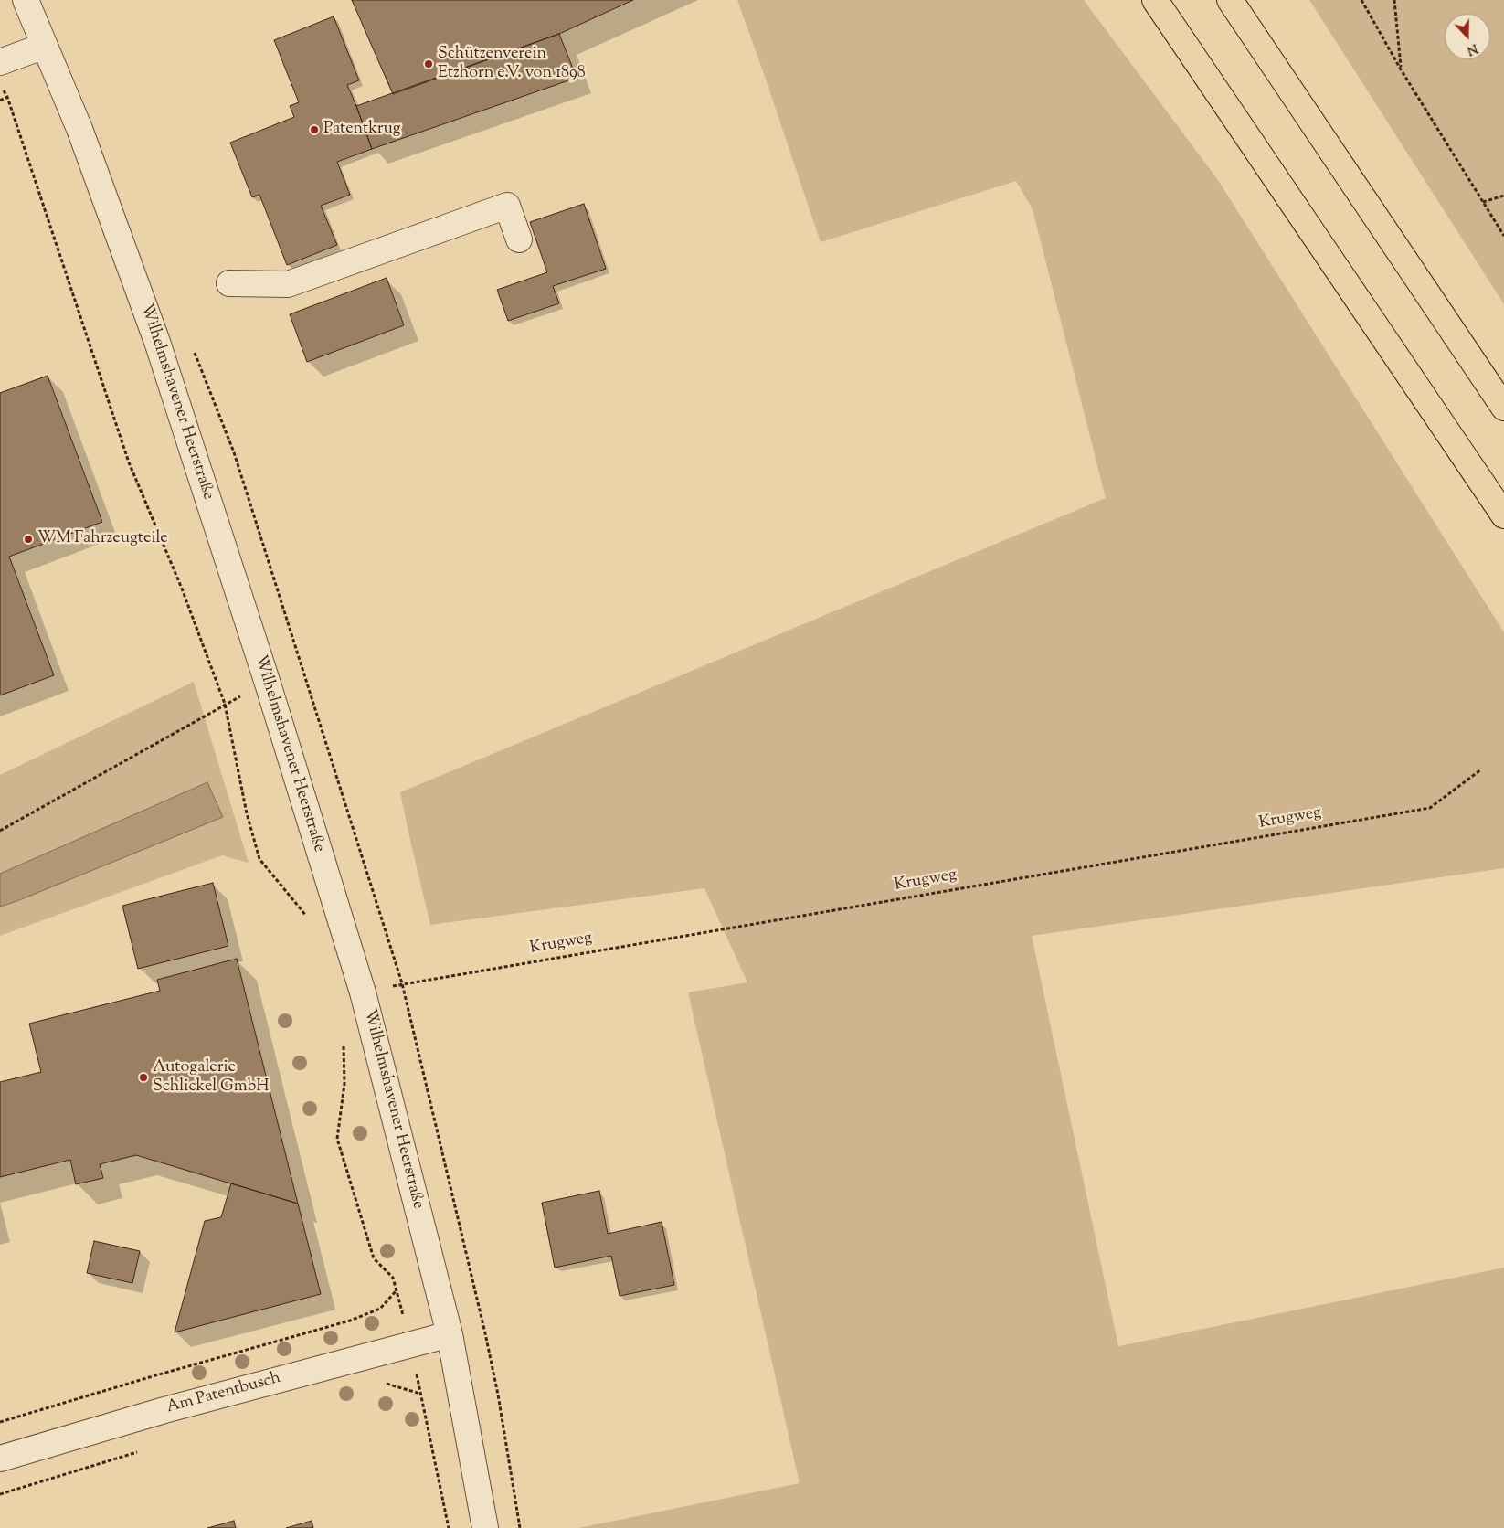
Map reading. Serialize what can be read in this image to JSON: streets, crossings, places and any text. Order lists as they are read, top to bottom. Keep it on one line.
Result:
{"streets":{"street":["Wilhelmshavener Heerstraße","Am Patentbusch"],"path":["Krugweg"]},"crossings":[["Wilhelmshavener Heerstraße","Krugweg"],["Wilhelmshavener Heerstraße","Am Patentbusch"]],"places":["Schützenverein Etzhorn e.V. von 1898","Patentkrug","WM Fahrzeugteile","Autogalerie Schlickel GmbH"],"north":"bottom"}
